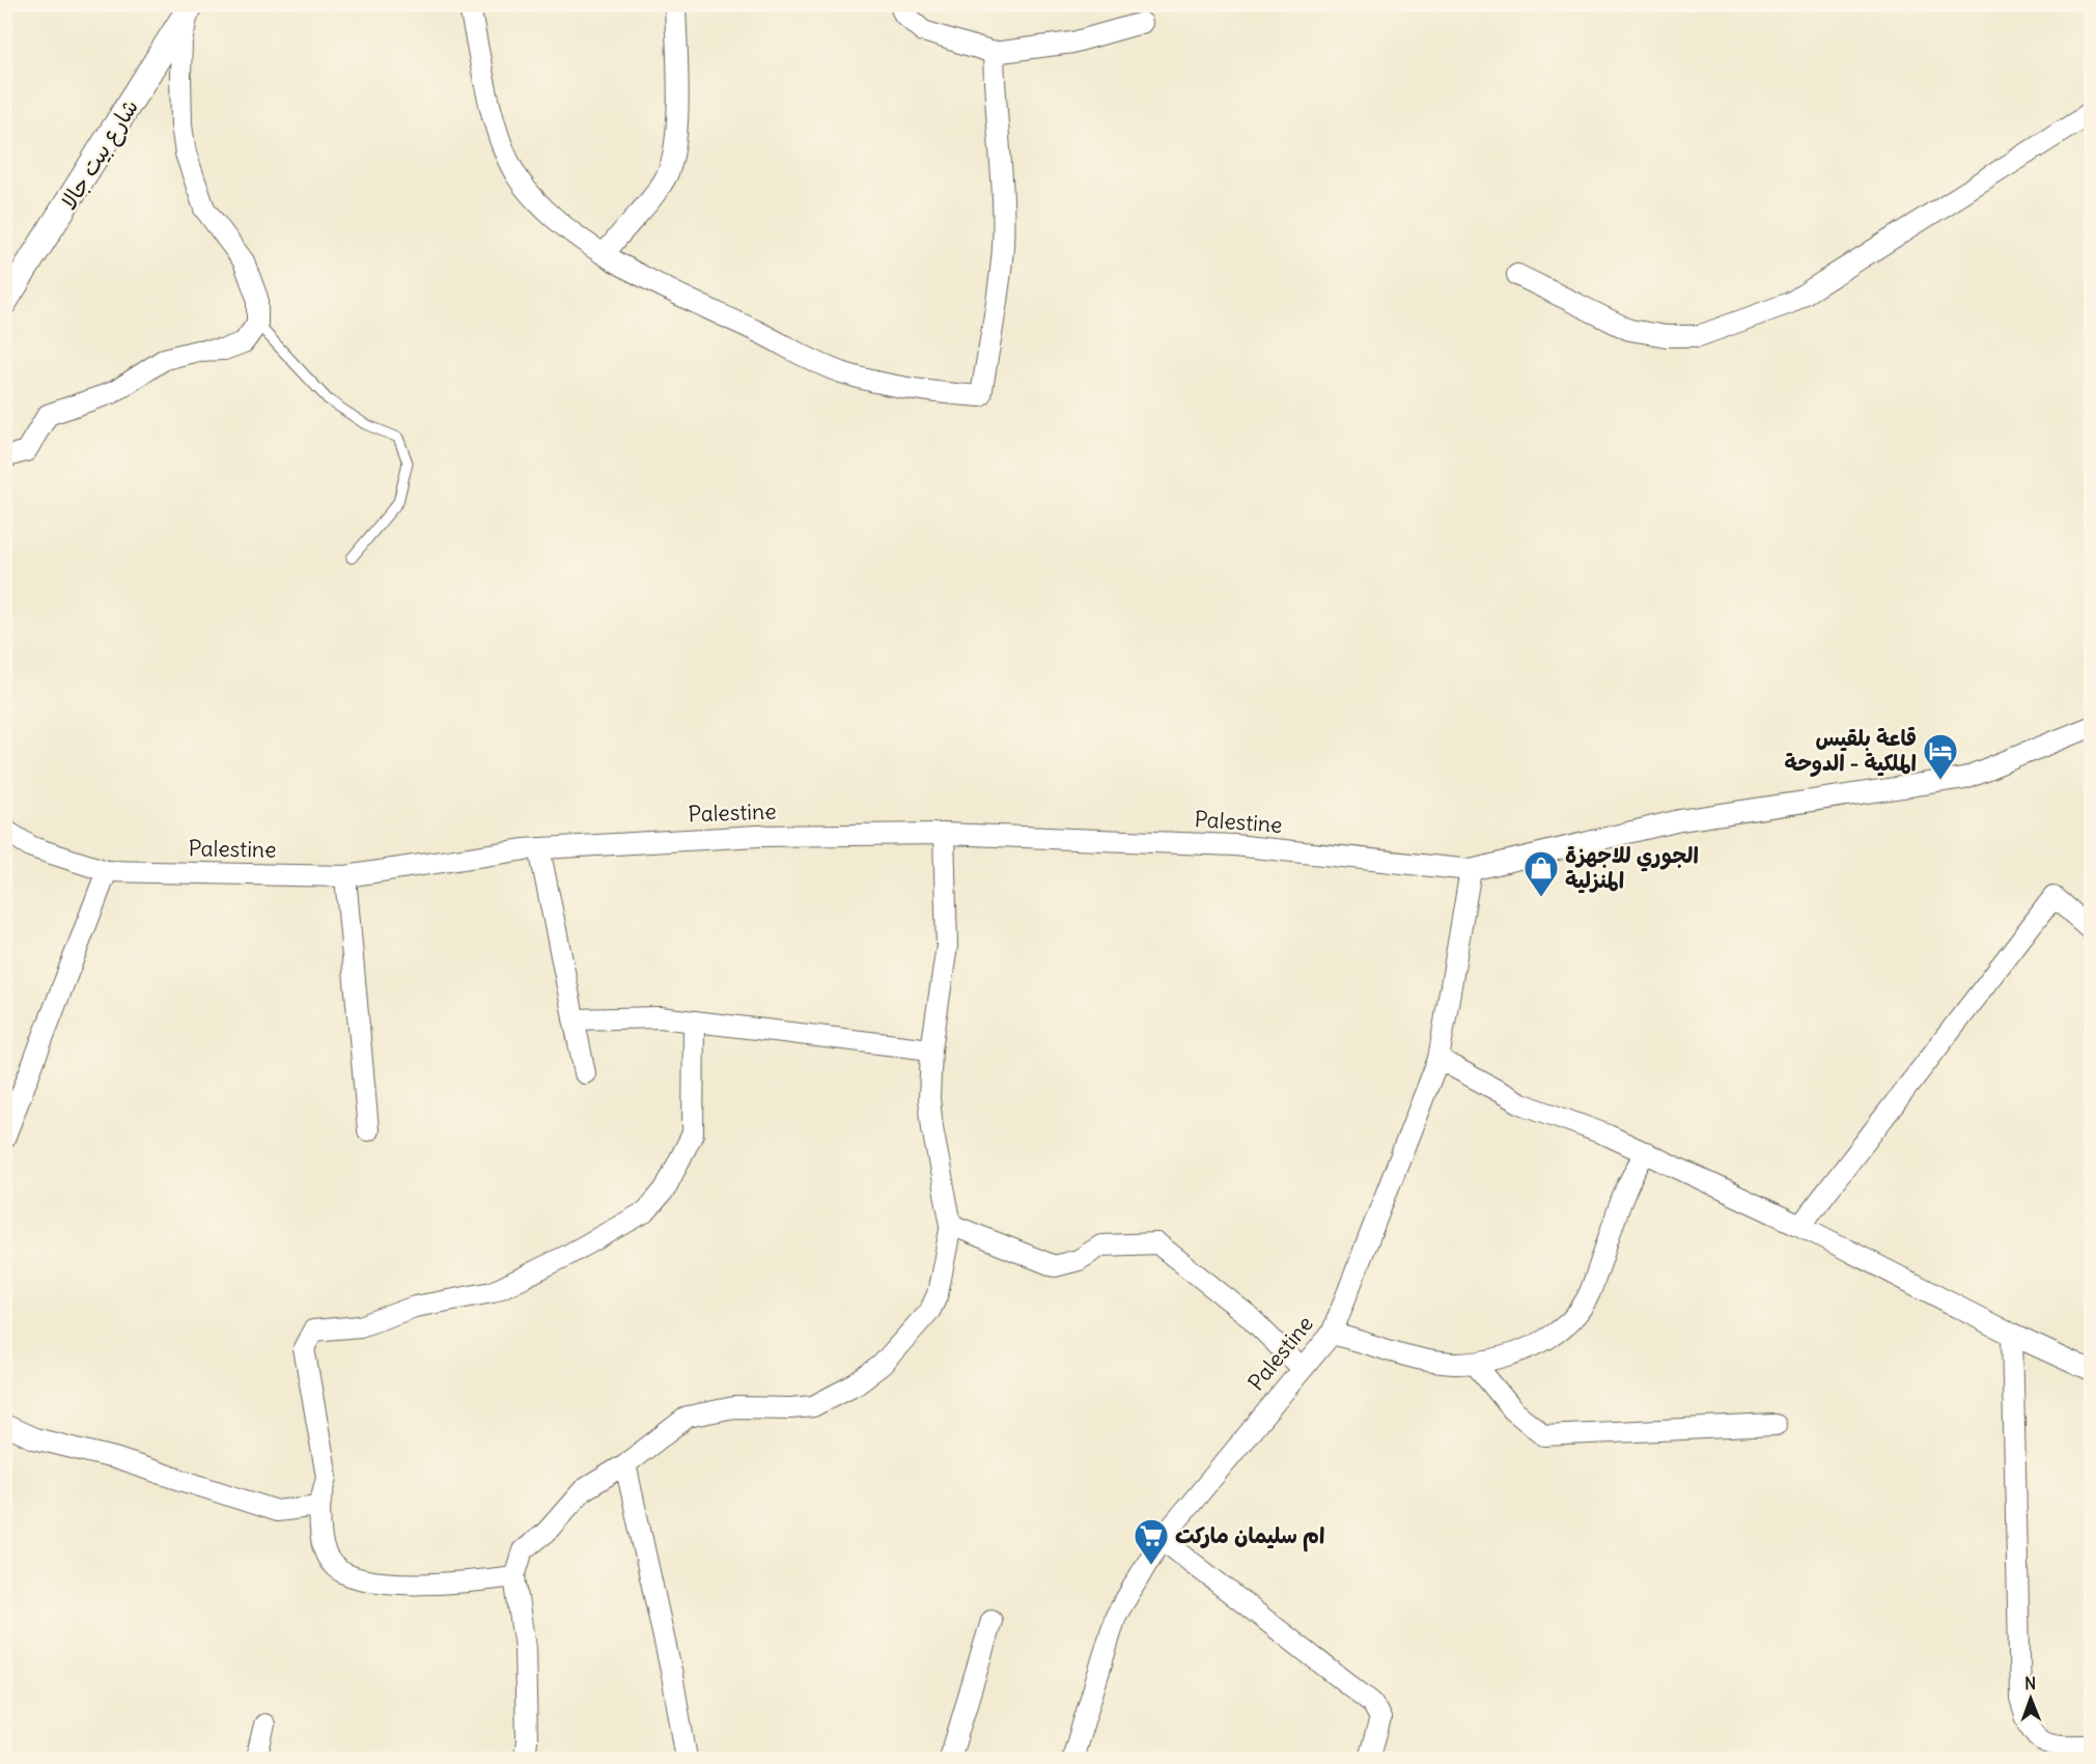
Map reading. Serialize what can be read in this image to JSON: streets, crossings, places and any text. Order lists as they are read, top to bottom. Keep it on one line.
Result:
{"streets":{"street":["شارع بيت جالا","Palestine"]},"places":{"hotel":["قاعة بلقيس الملكية - الدوحة"],"shop":["الجوري للاجهزة المنزلية"],"supermarket":["ام سليمان ماركت"]},"north":"top"}
